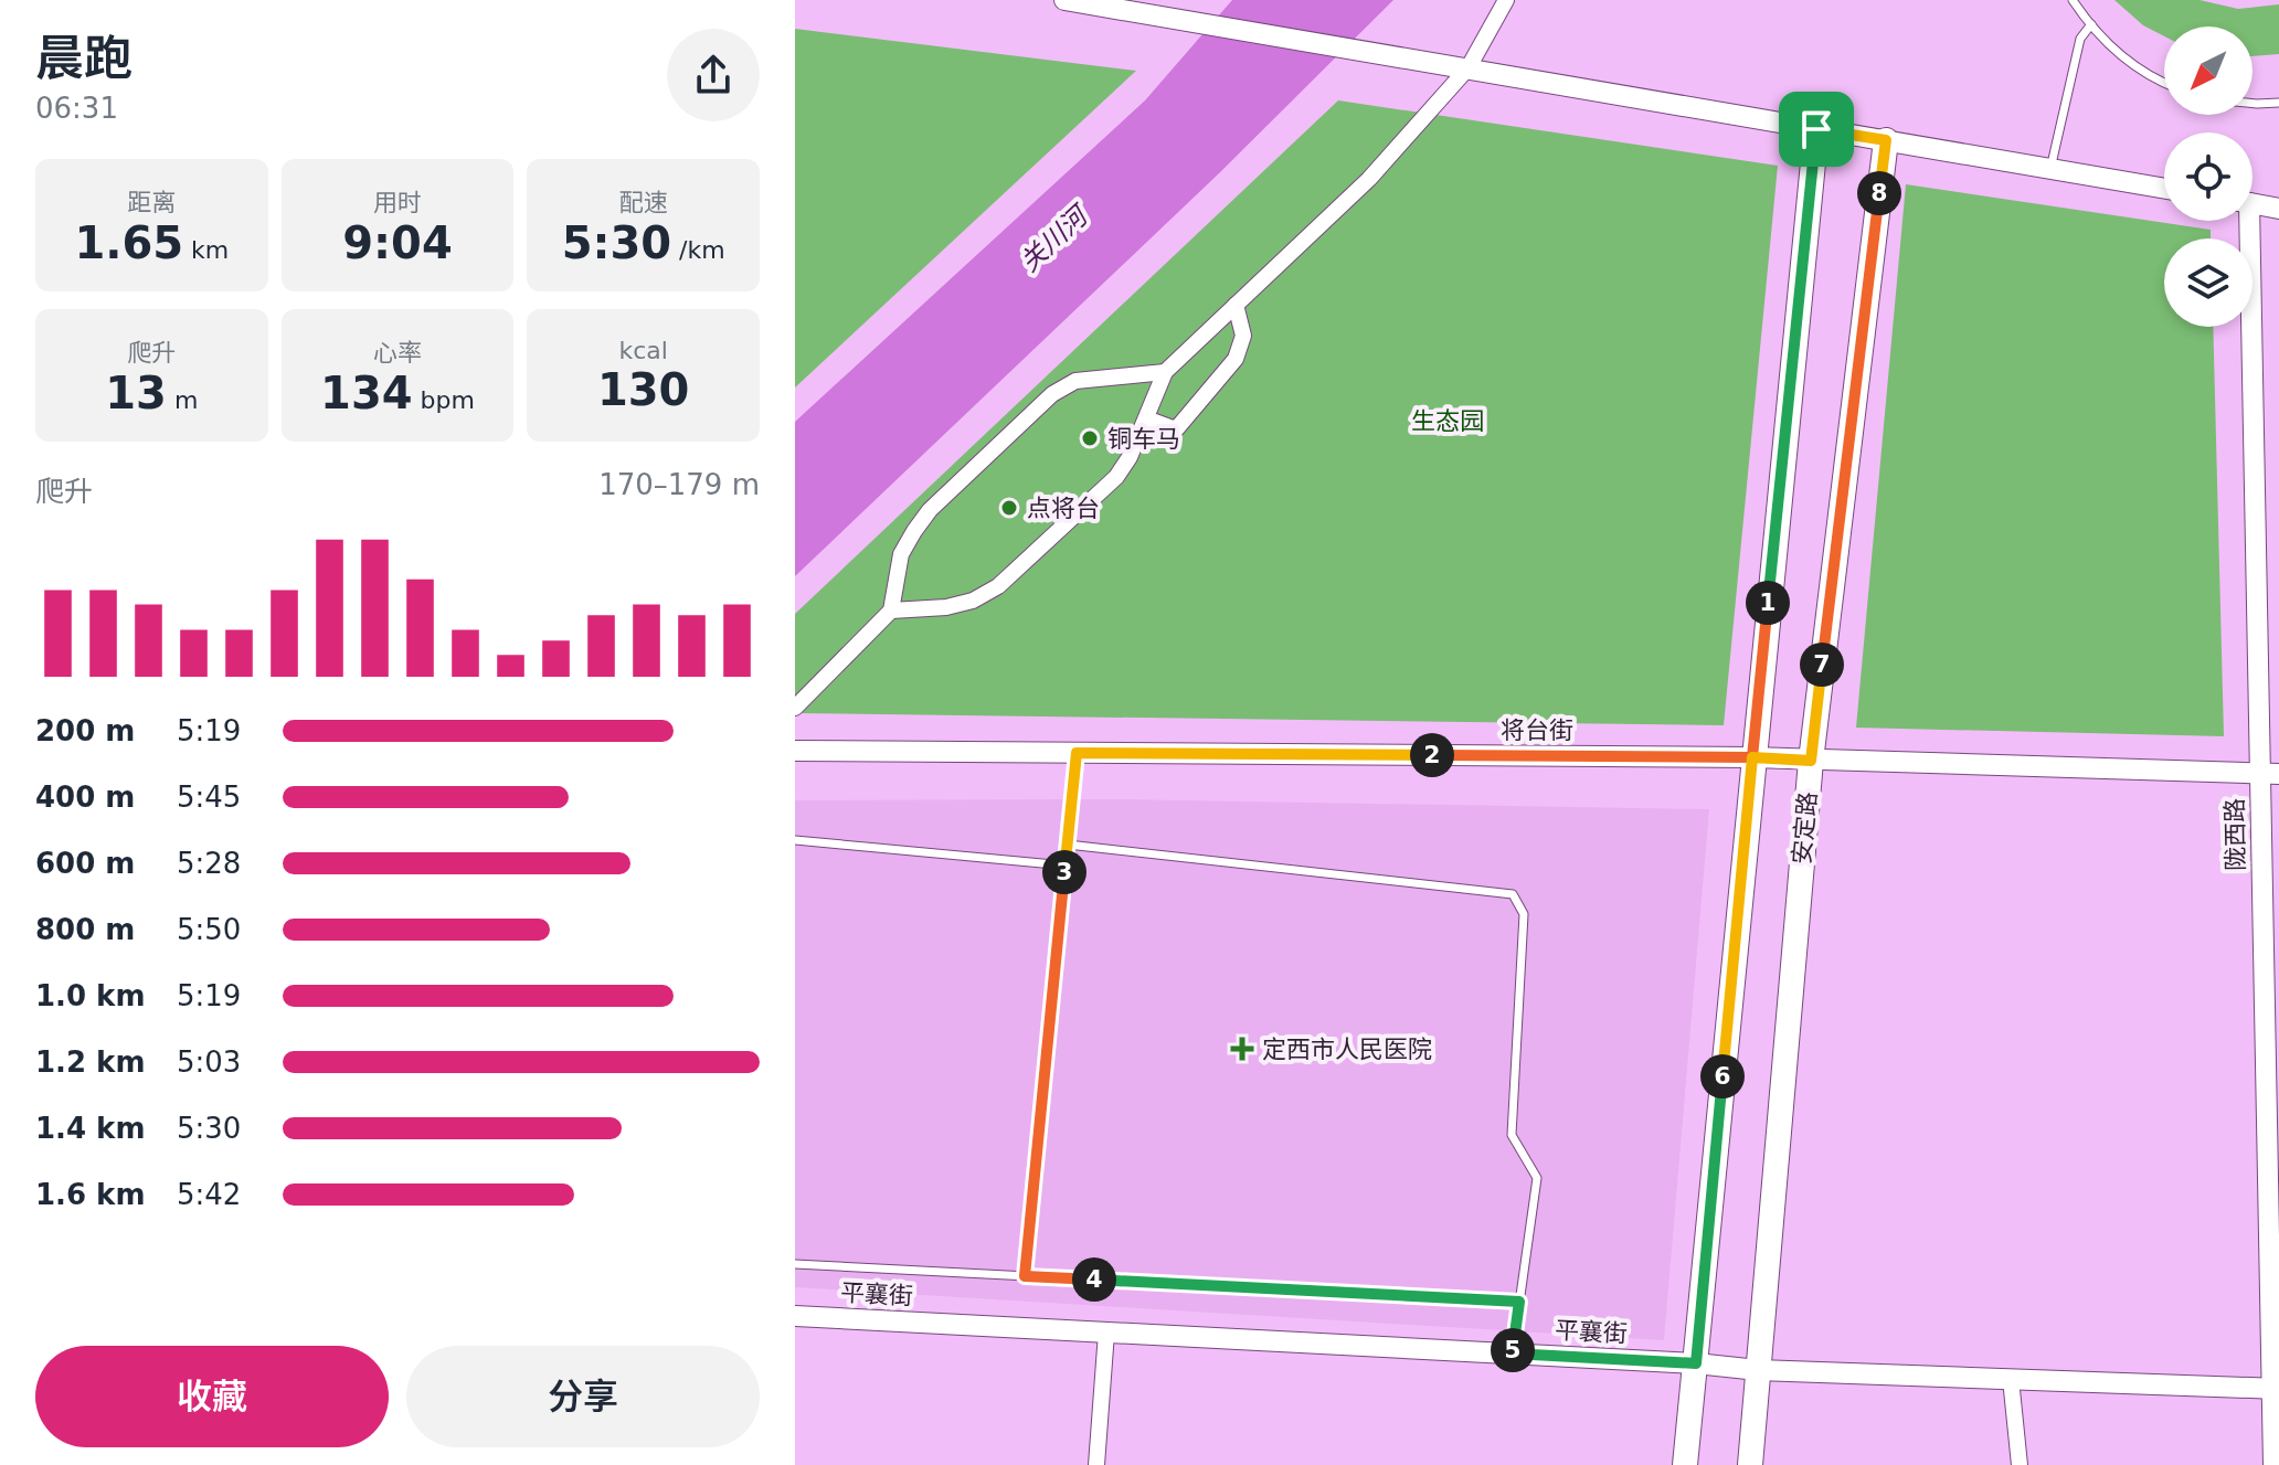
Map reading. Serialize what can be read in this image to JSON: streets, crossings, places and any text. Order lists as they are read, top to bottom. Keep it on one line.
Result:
{"streets":{"main road":["安定路"],"street":["将台街","陇西路","平襄街"]},"crossings":[["将台街","安定路"],["将台街","陇西路"],["安定路","平襄街"],["陇西路","平襄街"]],"water":["关川河"],"parks":["生态园"],"places":{"other":["铜车马","点将台"],"health":["定西市人民医院"]},"north":"bottom left","page":{"heading":["晨跑","06:31"],"stats":[["距离","1.65 km"],["用时","9:04"],["配速","5:30 /km"],["爬升","13 m"],["心率","134 bpm"],["kcal","130"]],"pins":["8","1","7","2","3","6","4","5"],"chart":["爬升","170–179 m"],"list":[{"name":"200 m","note":"5:19"},{"name":"400 m","note":"5:45"},{"name":"600 m","note":"5:28"},{"name":"800 m","note":"5:50"},{"name":"1.0 km","note":"5:19"},{"name":"1.2 km","note":"5:03"},{"name":"1.4 km","note":"5:30"},{"name":"1.6 km","note":"5:42"}],"buttons":["收藏","分享"]}}
